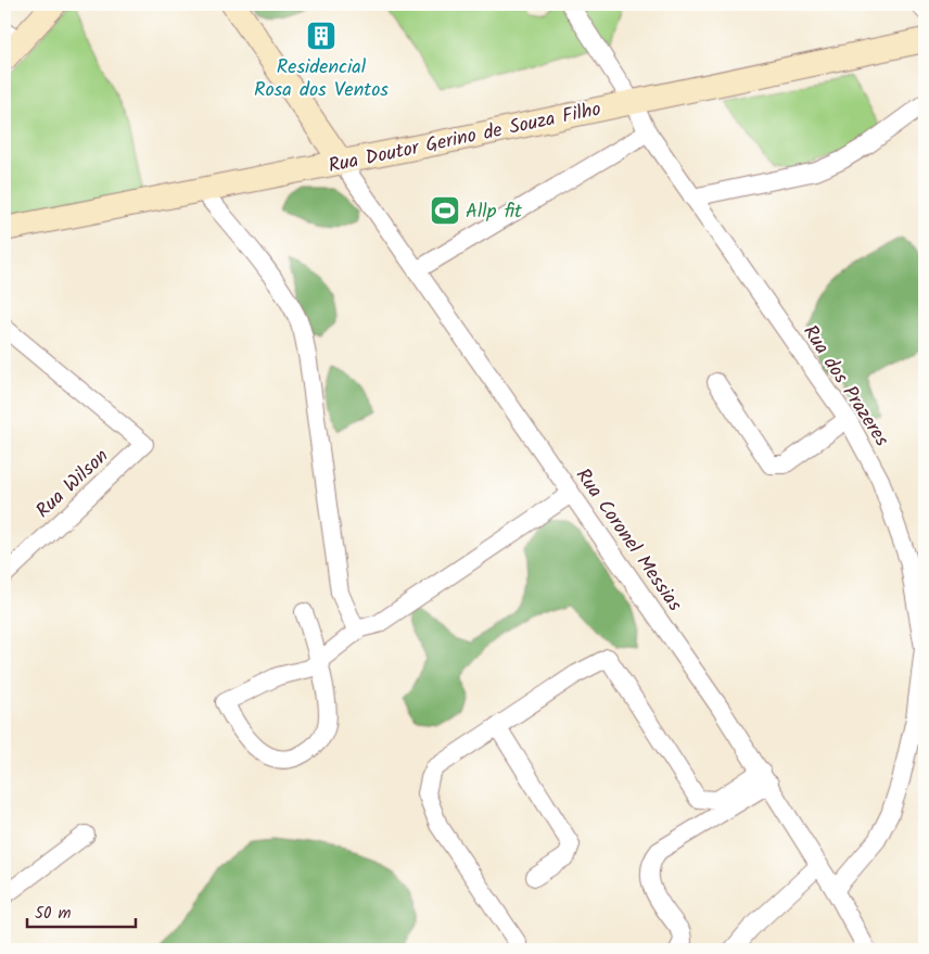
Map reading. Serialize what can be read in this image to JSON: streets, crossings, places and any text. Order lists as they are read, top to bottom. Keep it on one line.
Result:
{"streets":{"main road":["Rua Doutor Gerino de Souza Filho"],"street":["Rua dos Prazeres","Rua Wilson","Rua Coronel Messias"]},"crossings":[["Rua Doutor Gerino de Souza Filho","Rua dos Prazeres"],["Rua Doutor Gerino de Souza Filho","Rua Coronel Messias"],["Rua dos Prazeres","Rua Coronel Messias"]],"places":{"building":["Residencial Rosa dos Ventos"],"sports":["Allp fit"]},"scale_bar":"50 m"}
